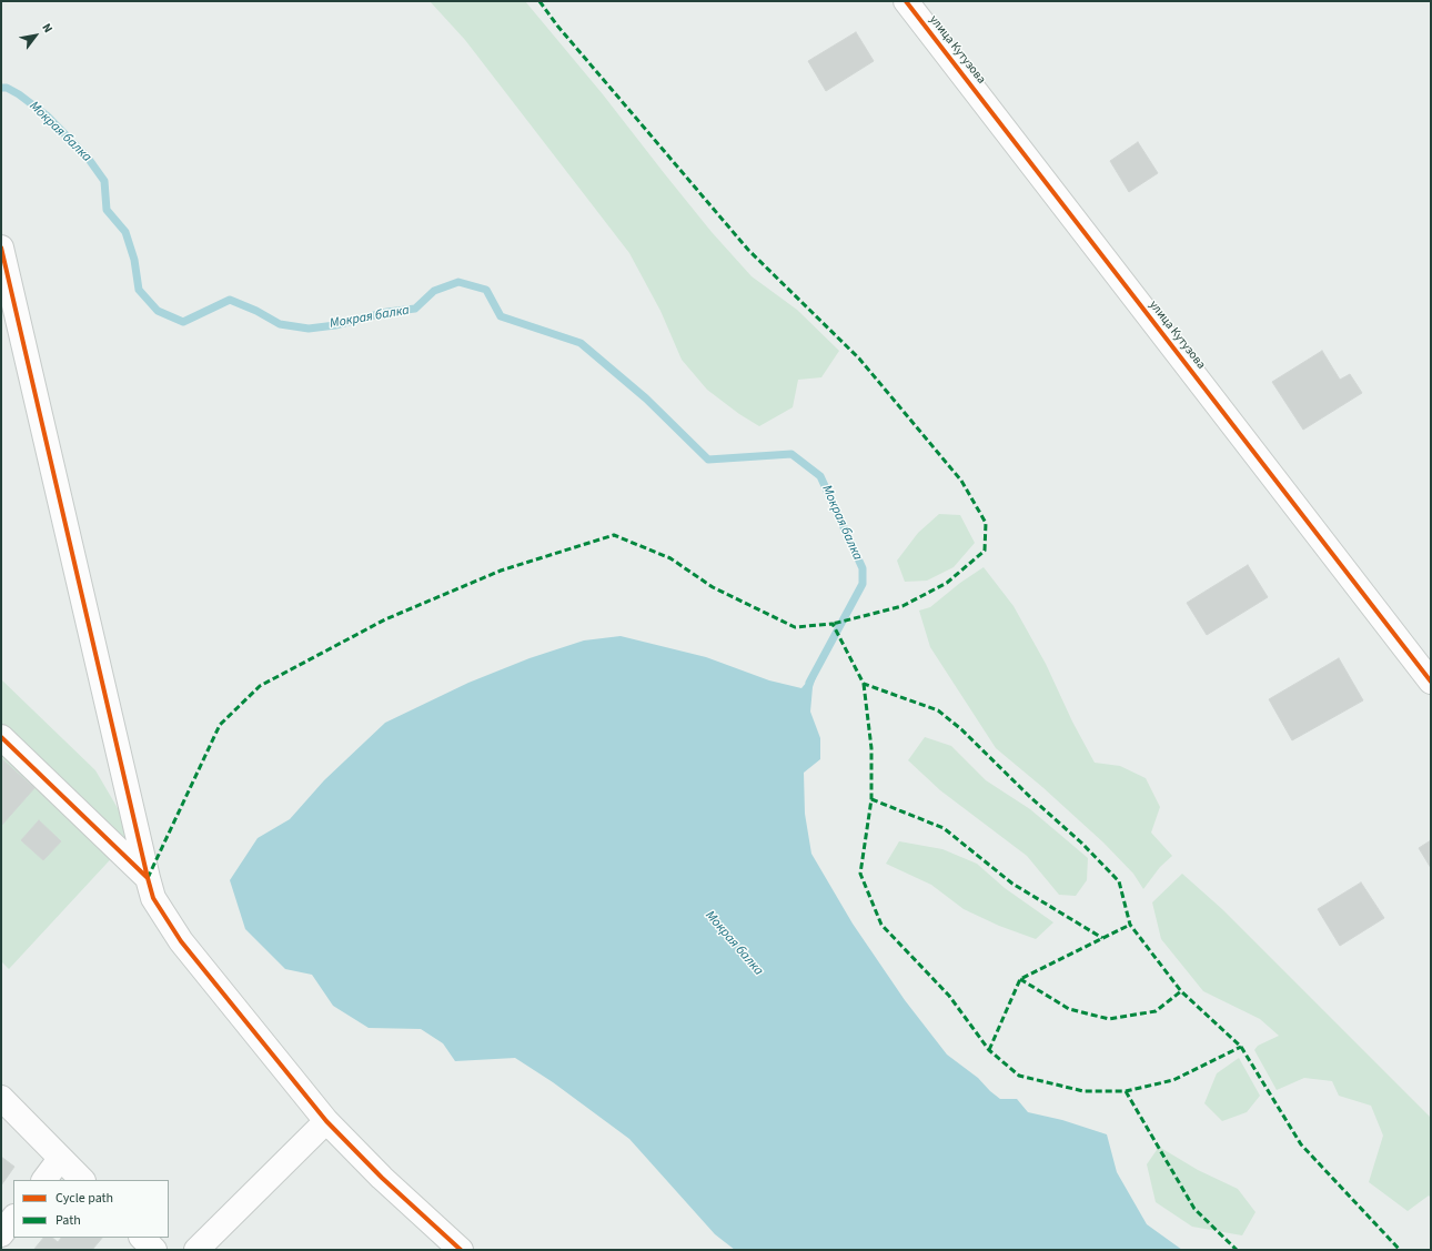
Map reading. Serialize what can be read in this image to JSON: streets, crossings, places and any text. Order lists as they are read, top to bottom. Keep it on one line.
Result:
{"streets":{"street":["улица Кутузова"]},"water":["Мокрая балка"],"legend":["Cycle path","Path"],"north":"top right"}
